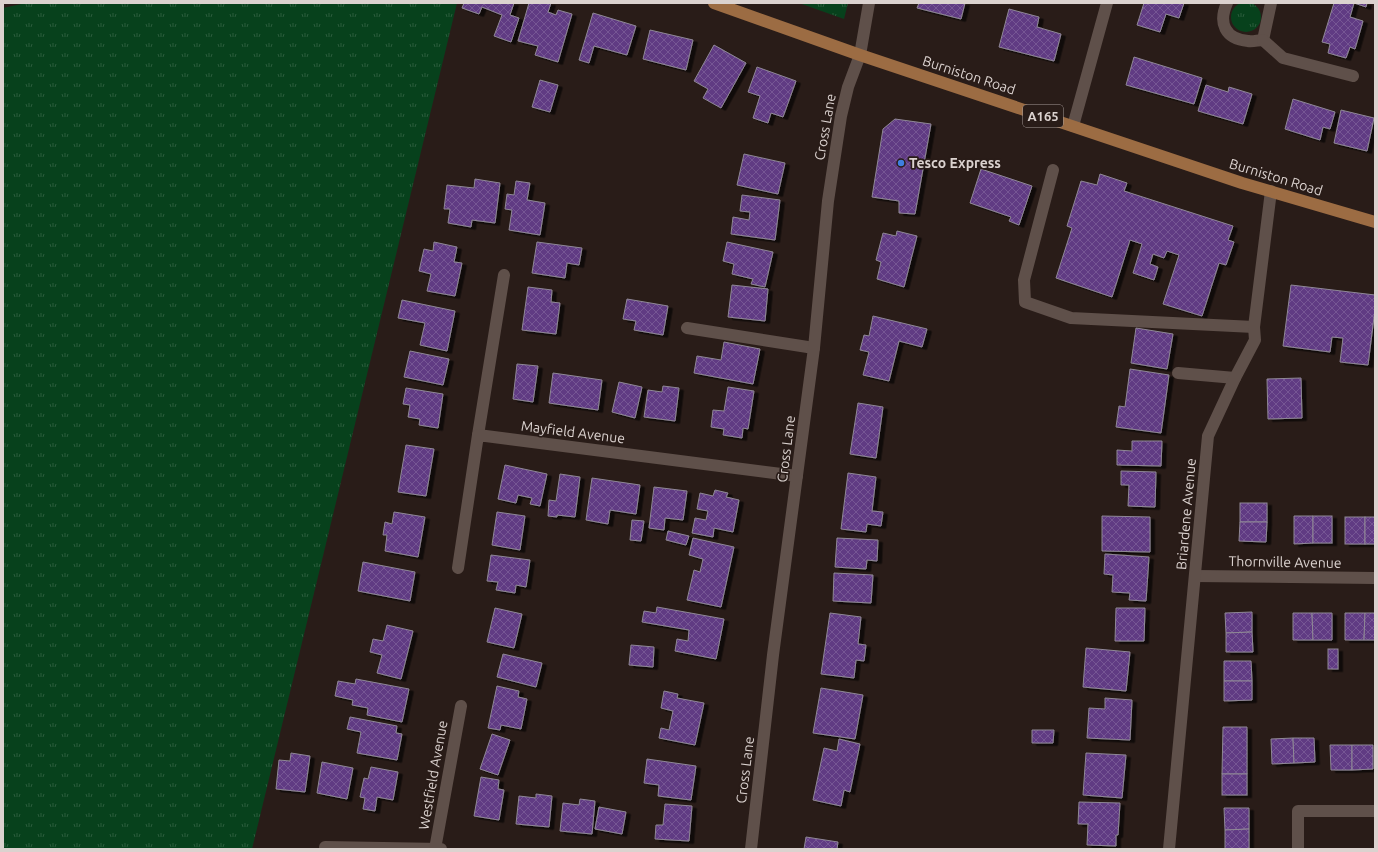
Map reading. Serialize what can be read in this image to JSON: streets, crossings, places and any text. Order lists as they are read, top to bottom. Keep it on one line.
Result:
{"streets":{"main road":["Burniston Road","A165"],"street":["Cross Lane","Mayfield Avenue","Briardene Avenue","Thornville Avenue","Westfield Avenue"]},"crossings":[["Burniston Road","Cross Lane"],["Burniston Road","Briardene Avenue"],["Cross Lane","Mayfield Avenue"],["Briardene Avenue","Thornville Avenue"]],"places":["Tesco Express"]}
